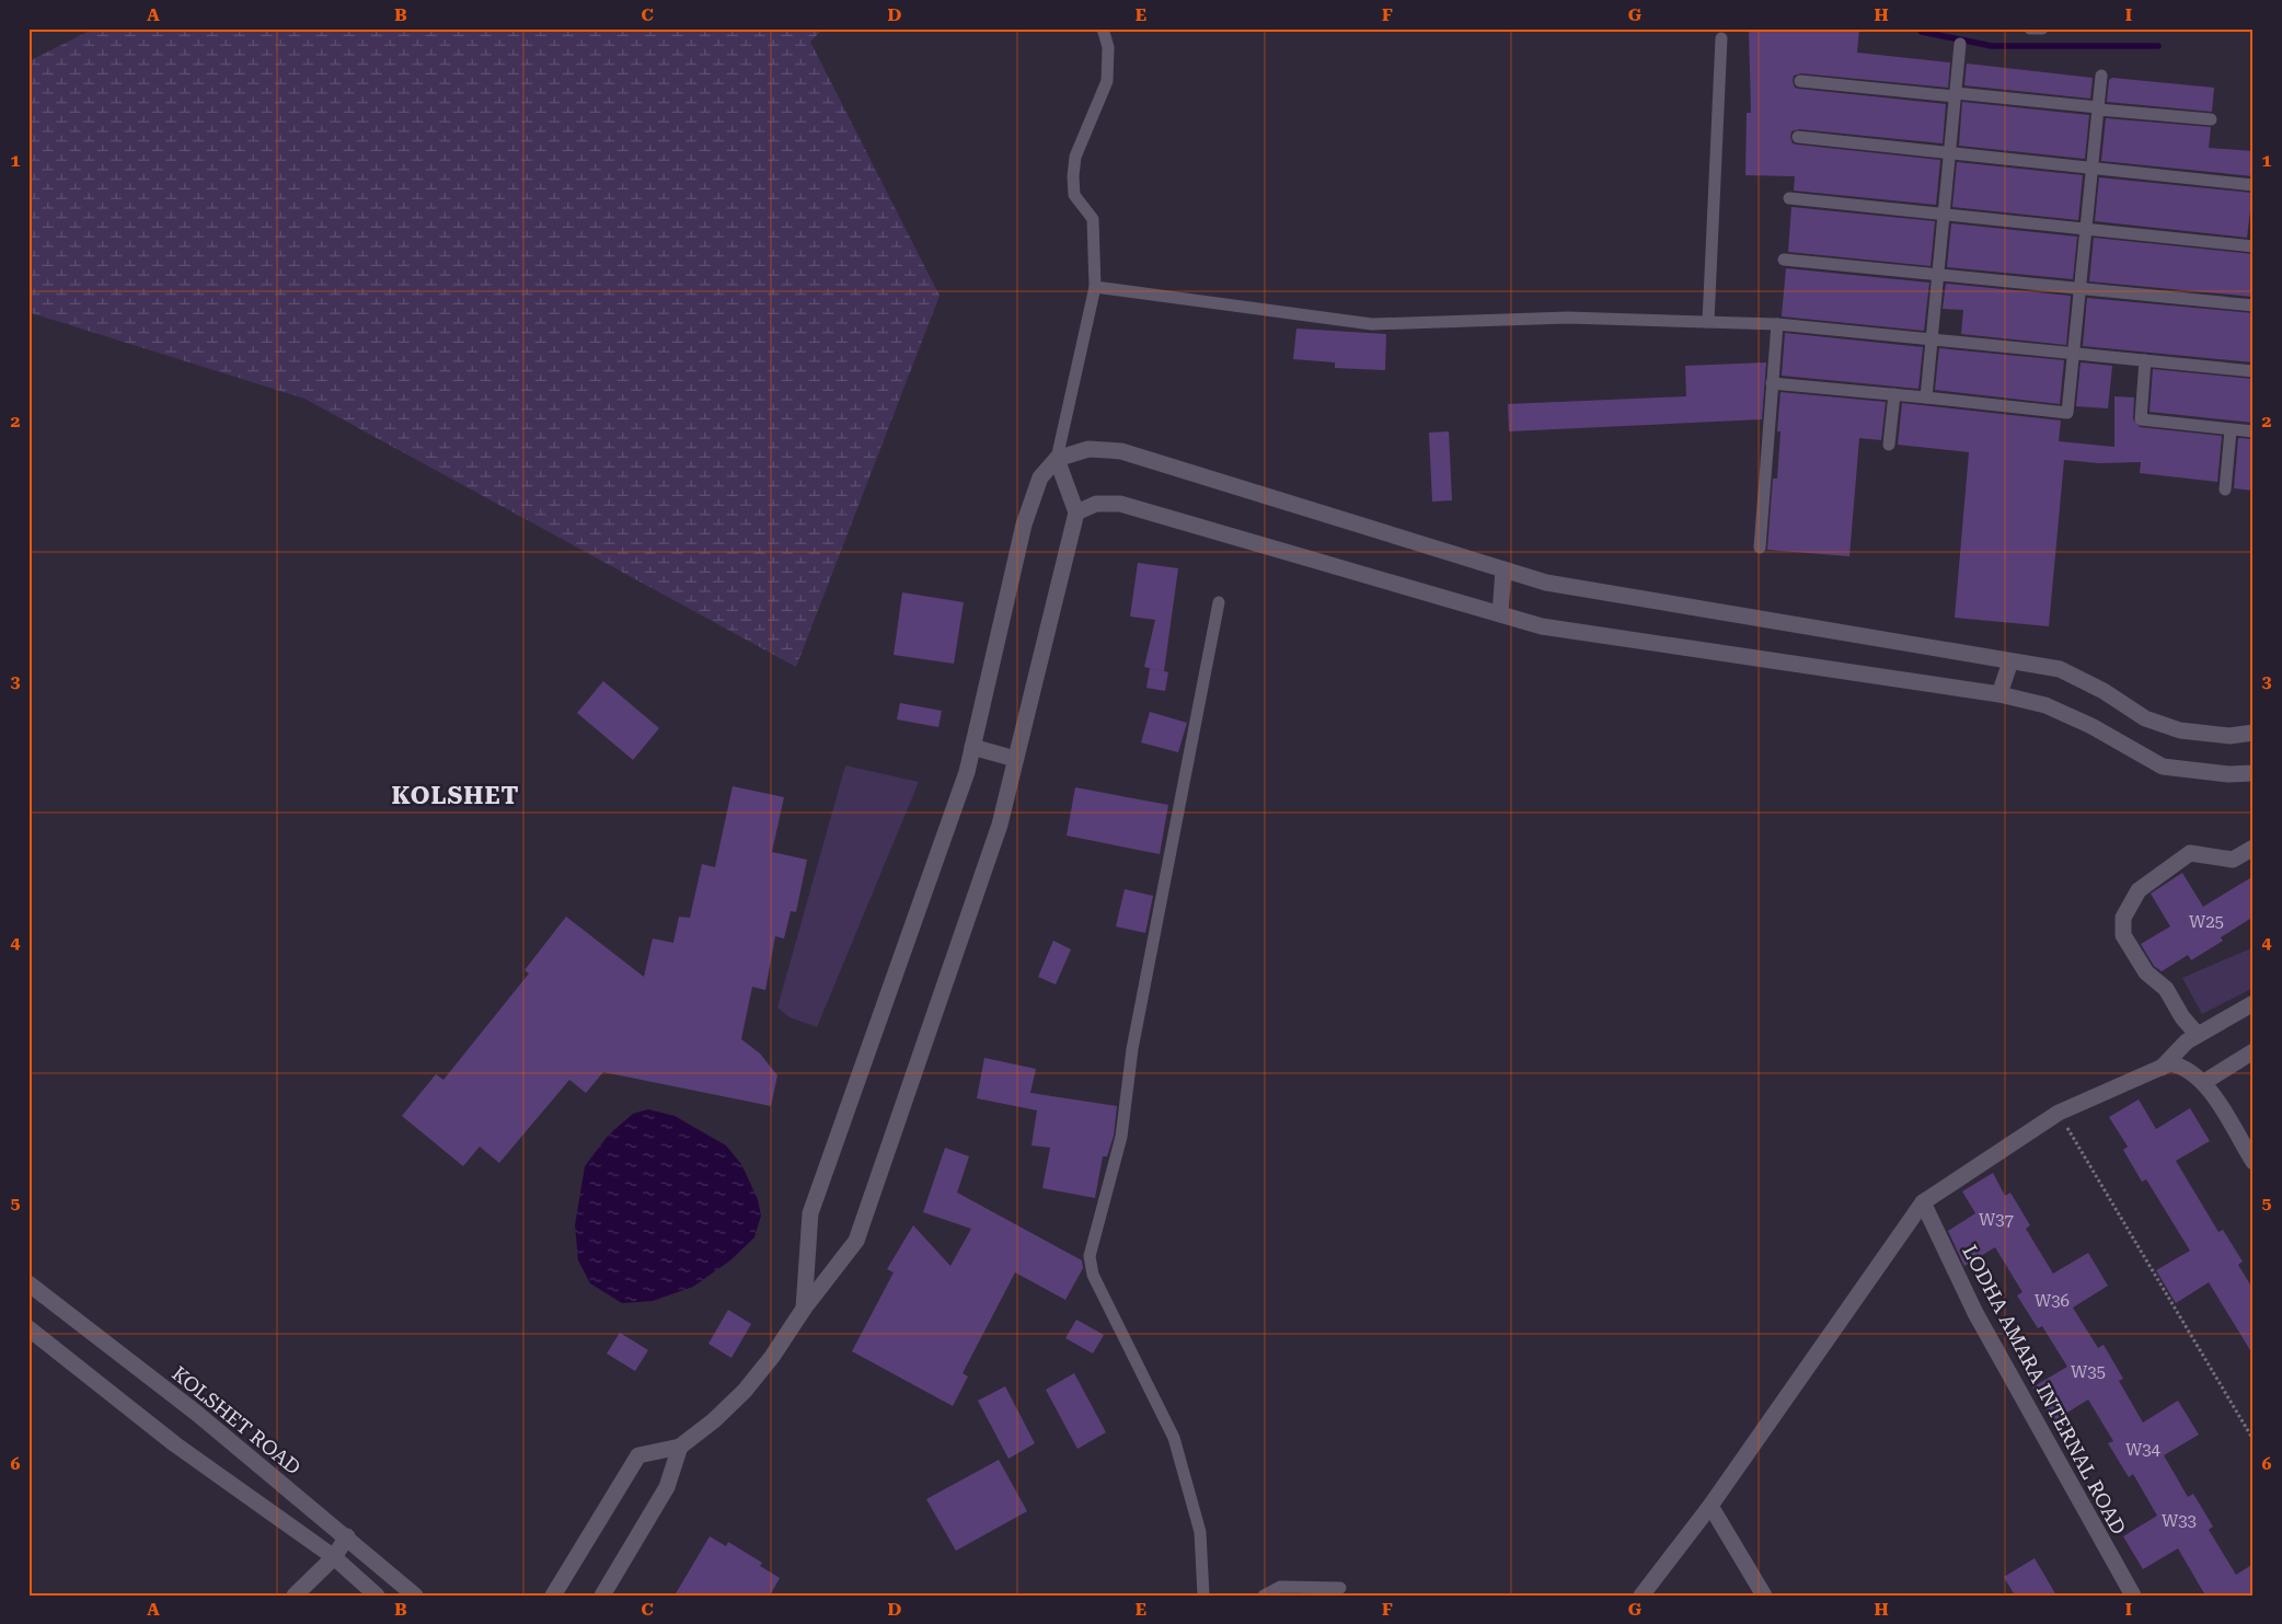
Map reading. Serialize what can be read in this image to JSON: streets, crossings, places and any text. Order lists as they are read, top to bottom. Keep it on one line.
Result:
{"streets":{"street":["LODHA AMARA INTERNAL ROAD","KOLSHET ROAD"]},"districts":["KOLSHET"],"house_numbers":["W25","W37","W36","W35","W34","W33"],"grid":{"columns":["A","B","C","D","E","F","G","H","I"],"rows":["1","2","3","4","5","6"]}}
